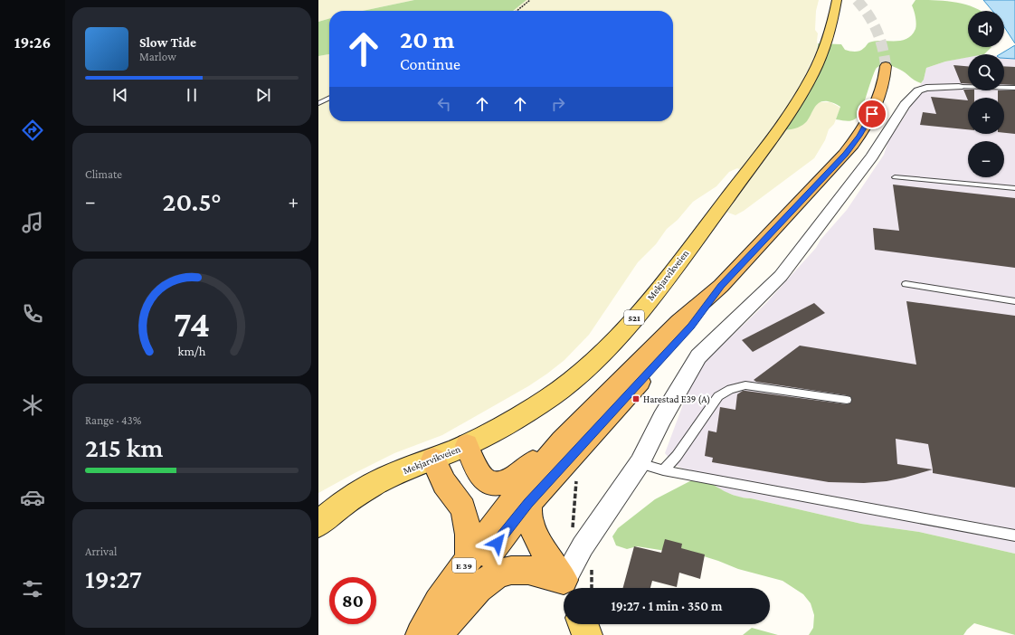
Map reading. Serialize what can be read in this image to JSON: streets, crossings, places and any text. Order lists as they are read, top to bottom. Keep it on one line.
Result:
{"streets":{"highway":["E 39"],"main road":["Mekjarvikveien","521"]},"crossings":[["Mekjarvikveien","E 39"]],"places":{"transit":["Harestad E39 (A)"]},"page":{"tabs":"19:26","map_buttons":["+","−"],"turn":["20 m","Continue"],"song":["Slow Tide","Marlow"],"tile":["Climate",["Range · 43%","215 km"],["Arrival","19:27"]],"heat":["−","20.5°","+"],"limit":"80","trip":"19:27 · 1 min · 350 m","gauge":["74","km/h"]}}
